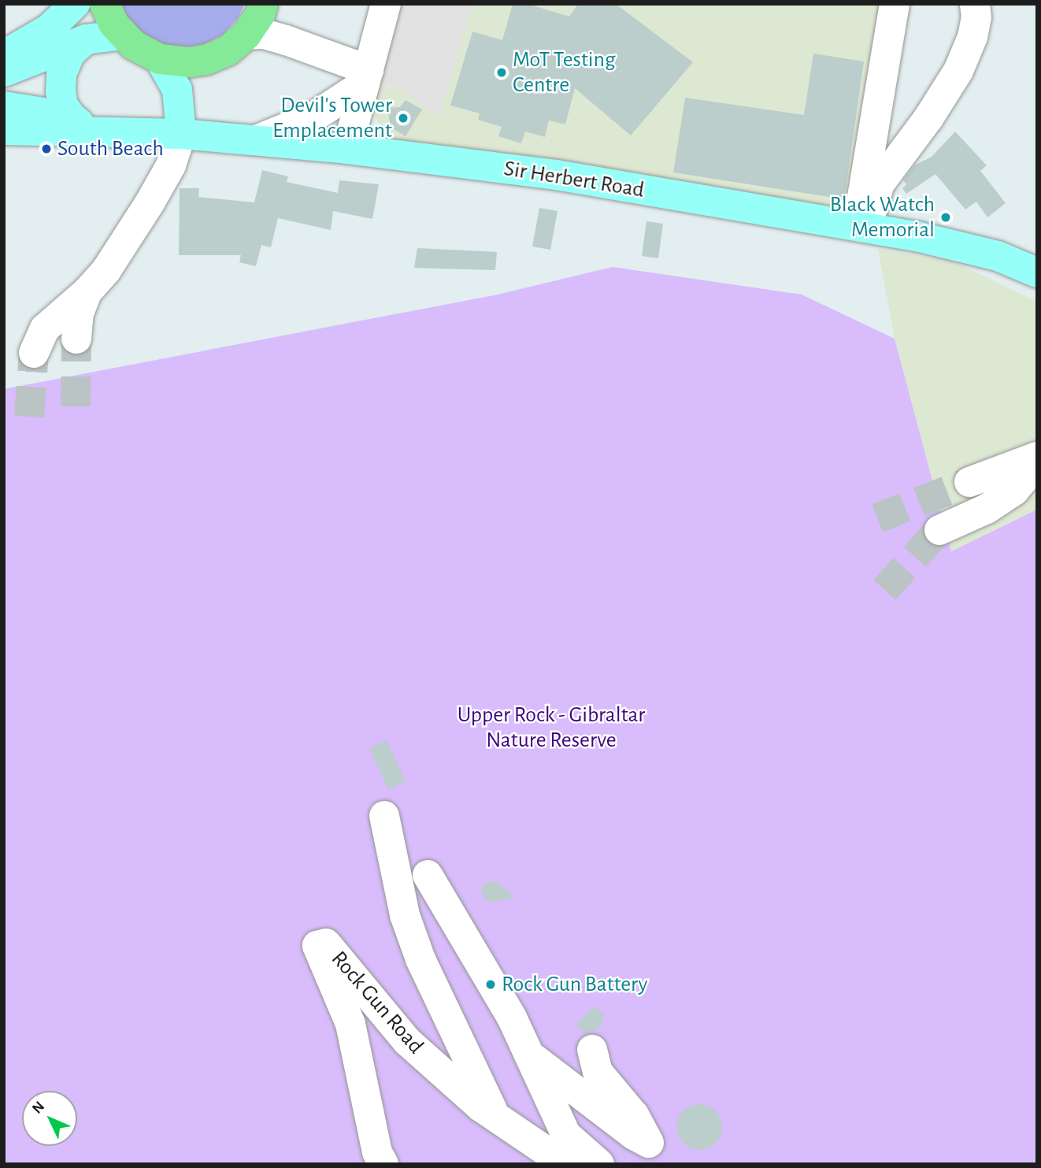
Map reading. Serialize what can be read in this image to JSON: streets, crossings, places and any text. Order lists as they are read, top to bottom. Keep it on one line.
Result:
{"streets":{"main road":["Sir Herbert Road"],"street":["Rock Gun Road"]},"parks":["Upper Rock - Gibraltar Nature Reserve"],"places":["MoT Testing Centre","Devil's Tower Emplacement","South Beach","Black Watch Memorial","Rock Gun Battery"],"north":"top left"}
